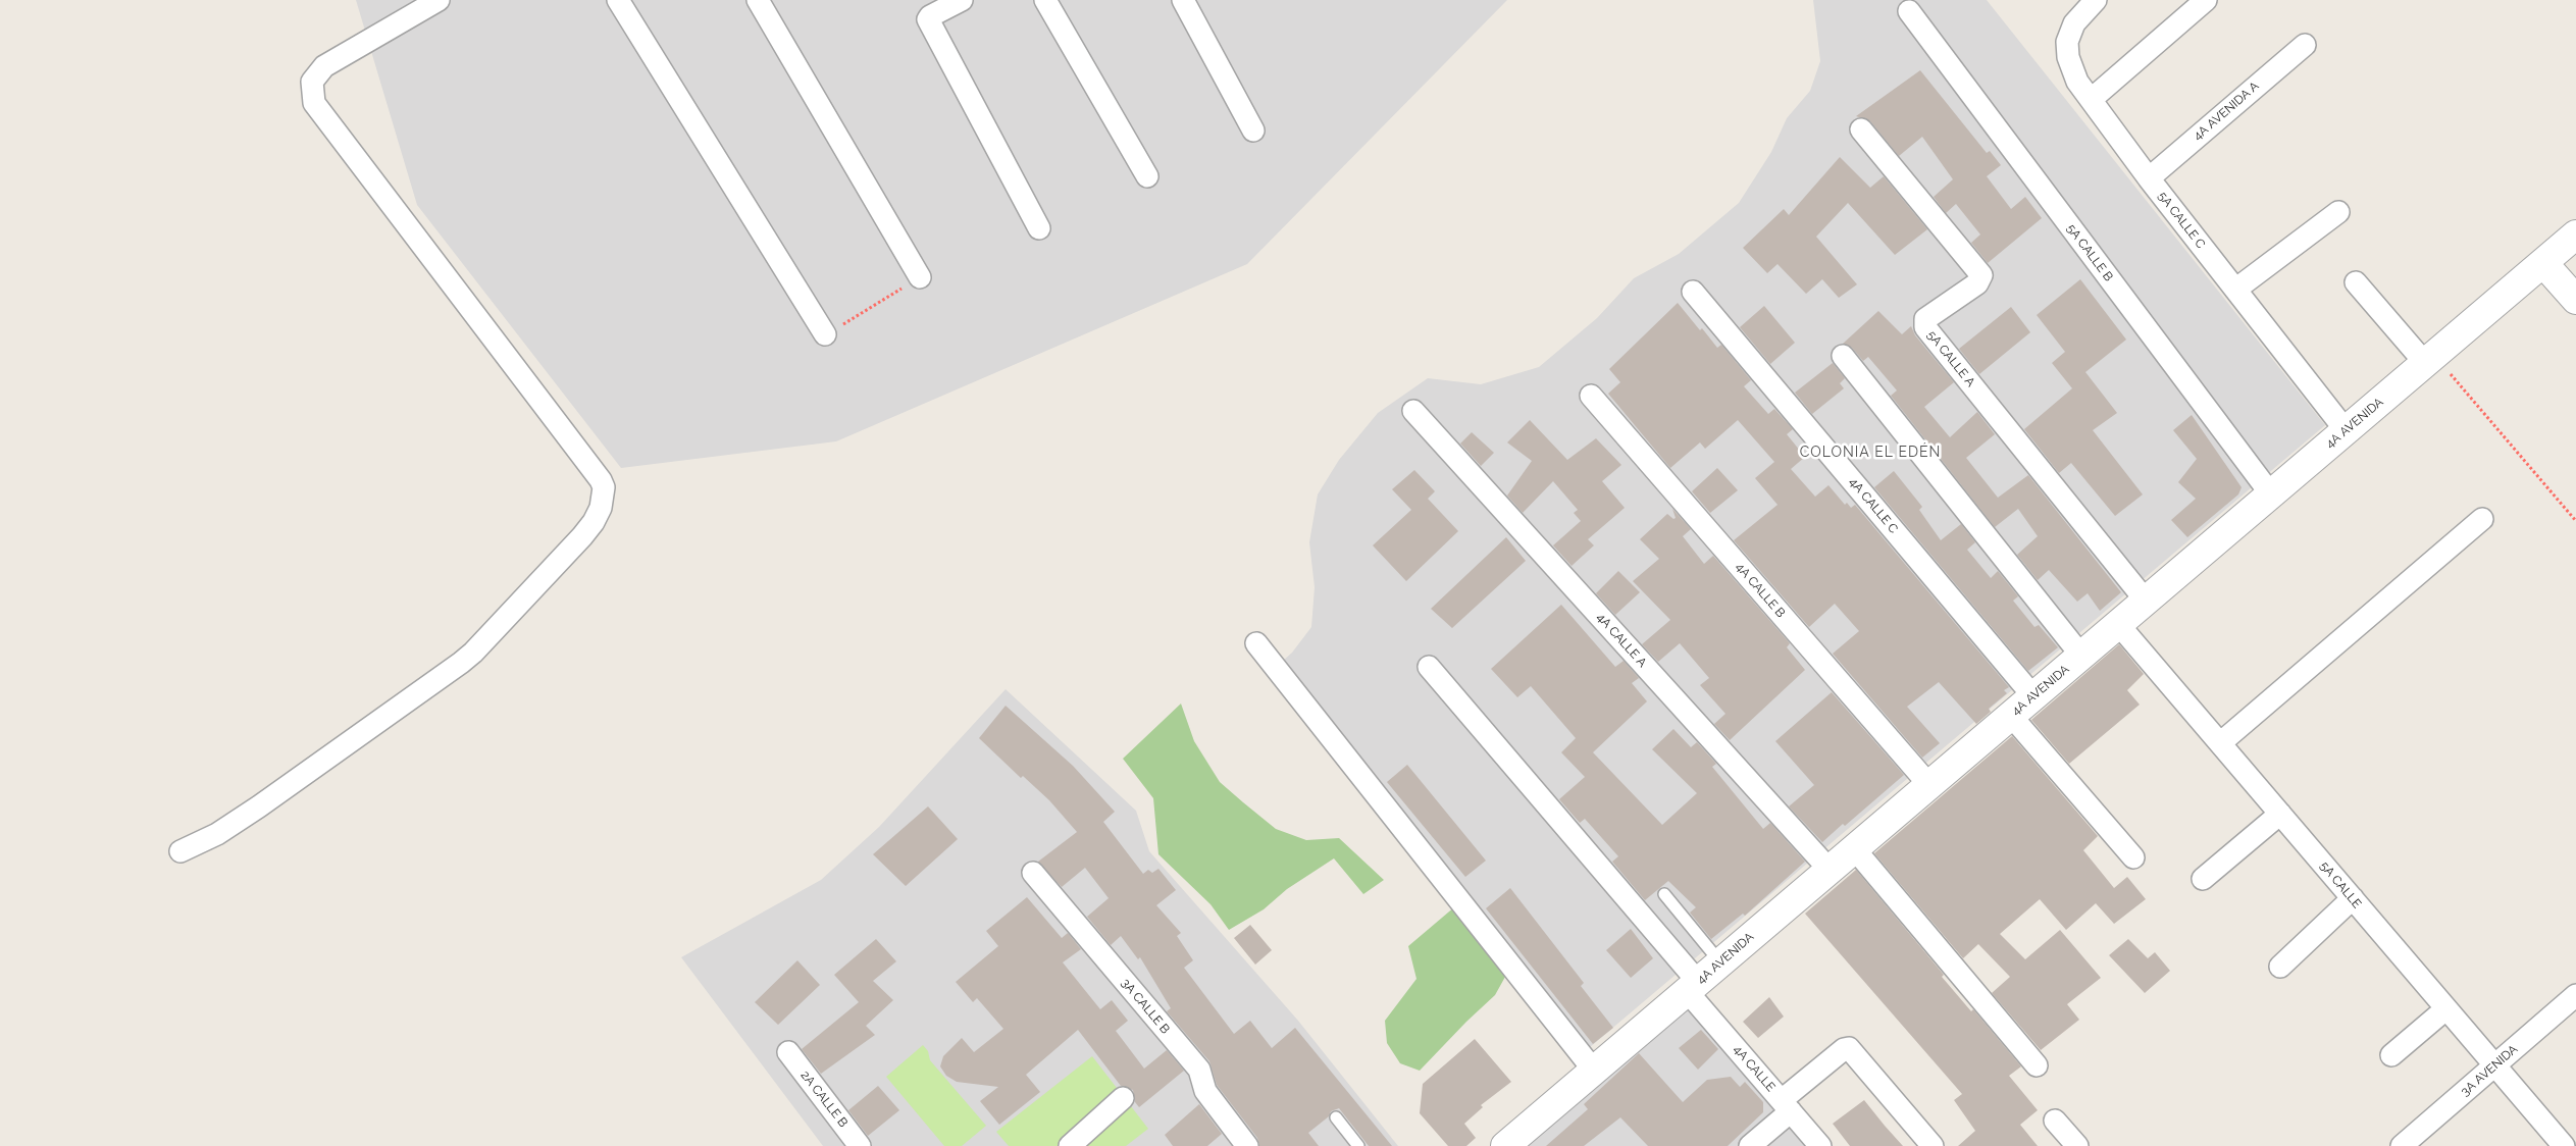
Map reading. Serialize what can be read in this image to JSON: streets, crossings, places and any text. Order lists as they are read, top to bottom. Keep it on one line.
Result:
{"streets":{"street":["4A AVENIDA A","5A CALLE C","5A CALLE B","5A CALLE A","4A AVENIDA","4A CALLE C","4A CALLE B","4A CALLE A","5A CALLE","3A CALLE B","4A CALLE","3A AVENIDA","2A CALLE B"]},"crossings":[["4A AVENIDA A","5A CALLE C"],["5A CALLE C","4A AVENIDA"],["5A CALLE B","4A AVENIDA"],["5A CALLE A","4A AVENIDA"],["4A AVENIDA","4A CALLE C"],["4A AVENIDA","4A CALLE B"],["4A AVENIDA","4A CALLE A"],["4A AVENIDA","5A CALLE"],["4A AVENIDA","4A CALLE"],["5A CALLE","3A AVENIDA"]],"districts":["COLONIA EL EDÉN"]}
